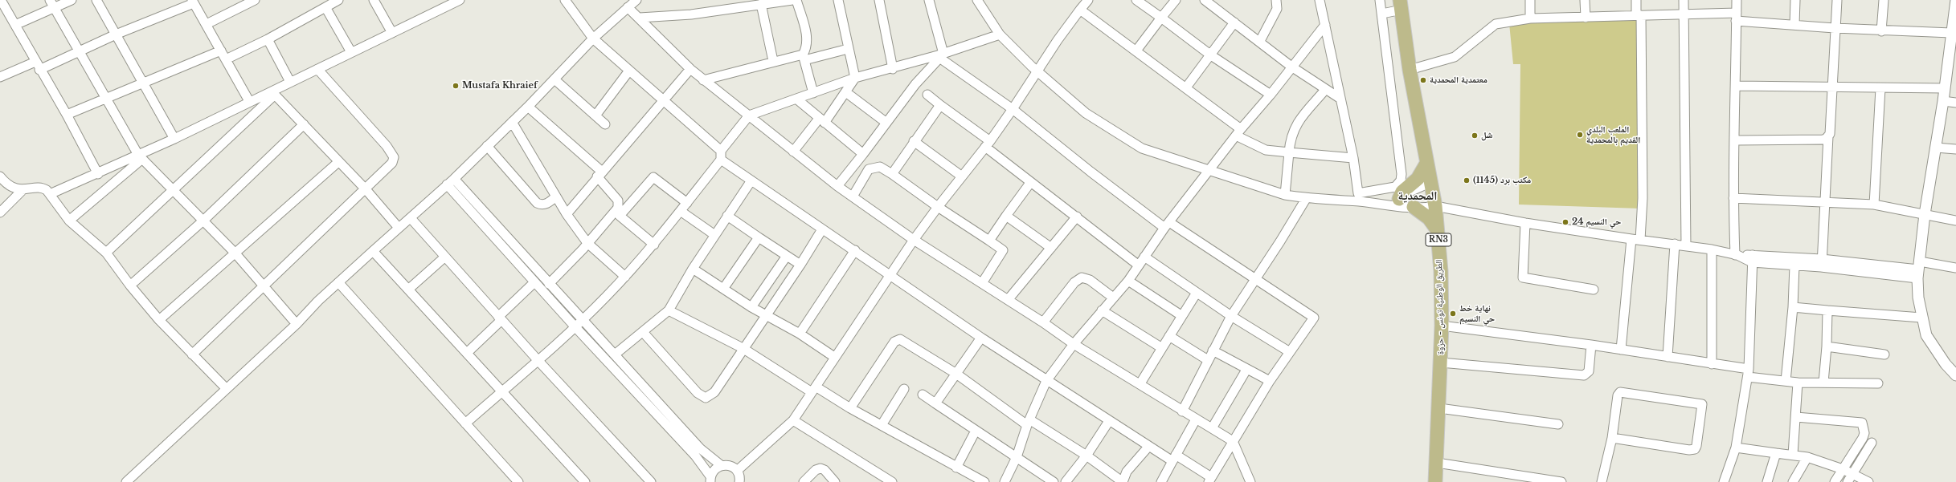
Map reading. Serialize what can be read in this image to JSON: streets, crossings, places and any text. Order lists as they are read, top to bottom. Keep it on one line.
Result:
{"streets":{"main road":["RN3","الطريق الوطنية تونس - حزوة"]},"districts":["المحمدية"],"places":["معتمدية المحمدية","Mustafa Khraief","الملعب البلدي القديم بالمحمدية","شل","مكتب برد (1145)","حي النسيم 24","نهاية خط حي النسيم"]}
